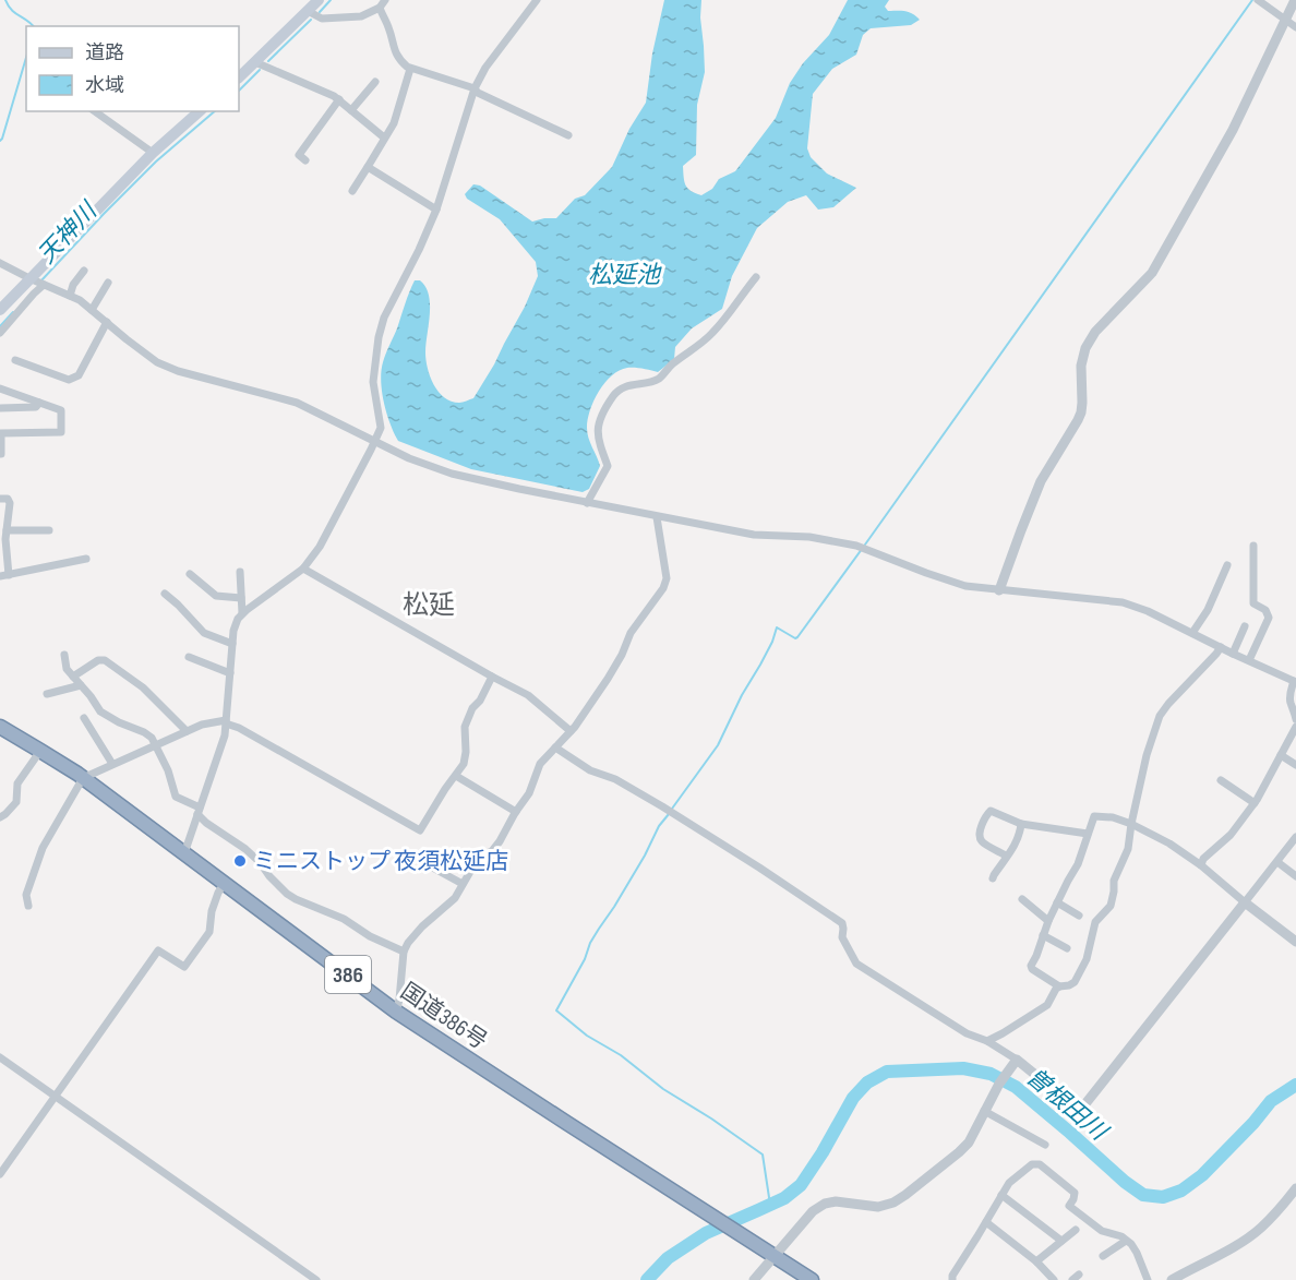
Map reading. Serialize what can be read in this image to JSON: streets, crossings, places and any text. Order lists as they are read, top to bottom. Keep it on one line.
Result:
{"streets":{"highway":["386","国道386号"]},"districts":["松延"],"water":["天神川","松延池","曽根田川"],"places":["ミニストップ 夜須松延店"],"legend":["道路","水域"]}
